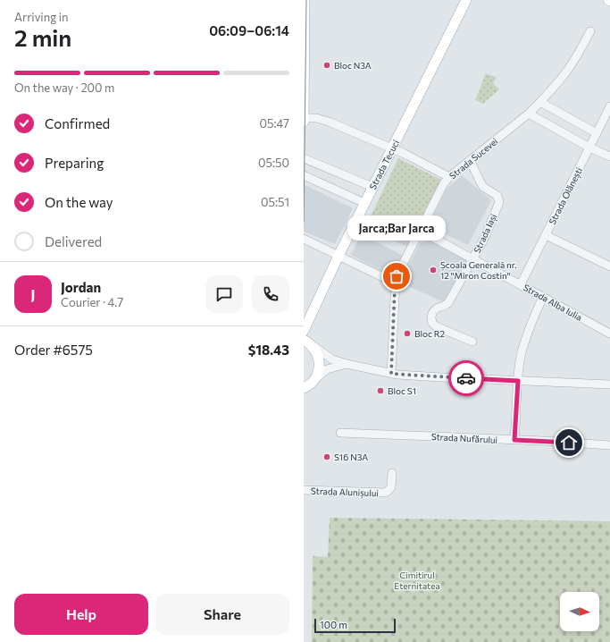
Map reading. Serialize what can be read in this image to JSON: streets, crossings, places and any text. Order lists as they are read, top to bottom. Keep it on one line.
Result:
{"streets":{"main road":["Strada Tecuci"],"street":["Strada Sucevei","Strada Olănești","Strada Iași","Strada Alba Iulia","Strada Nufărului","Strada Alunișului"]},"crossings":[["Strada Sucevei","Strada Iași"],["Strada Sucevei","Strada Alba Iulia"],["Strada Olănești","Strada Alba Iulia"],["Strada Iași","Strada Alba Iulia"]],"parks":["Cimitirul Eternitatea"],"places":["Bloc N3A","Școala Generală nr. 12 \"Miron Costin\"","Jarca;Bar Jarca","Bloc R2","Bloc S1","S16 N3A"],"scale_bar":"100 m","north":"right","page":{"heading":["2 min","Arriving in","06:09–06:14"],"panel":["Jordan","Courier · 4.7","Order #6575","$18.43"],"bar":"On the way · 200 m","list":[["Confirmed","05:47"],["Preparing","05:50"],["On the way","05:51"],"Delivered"],"bubble":"Jarca;Bar Jarca","round":"J","buttons":["Help","Share"],"scale":"100 m"}}
